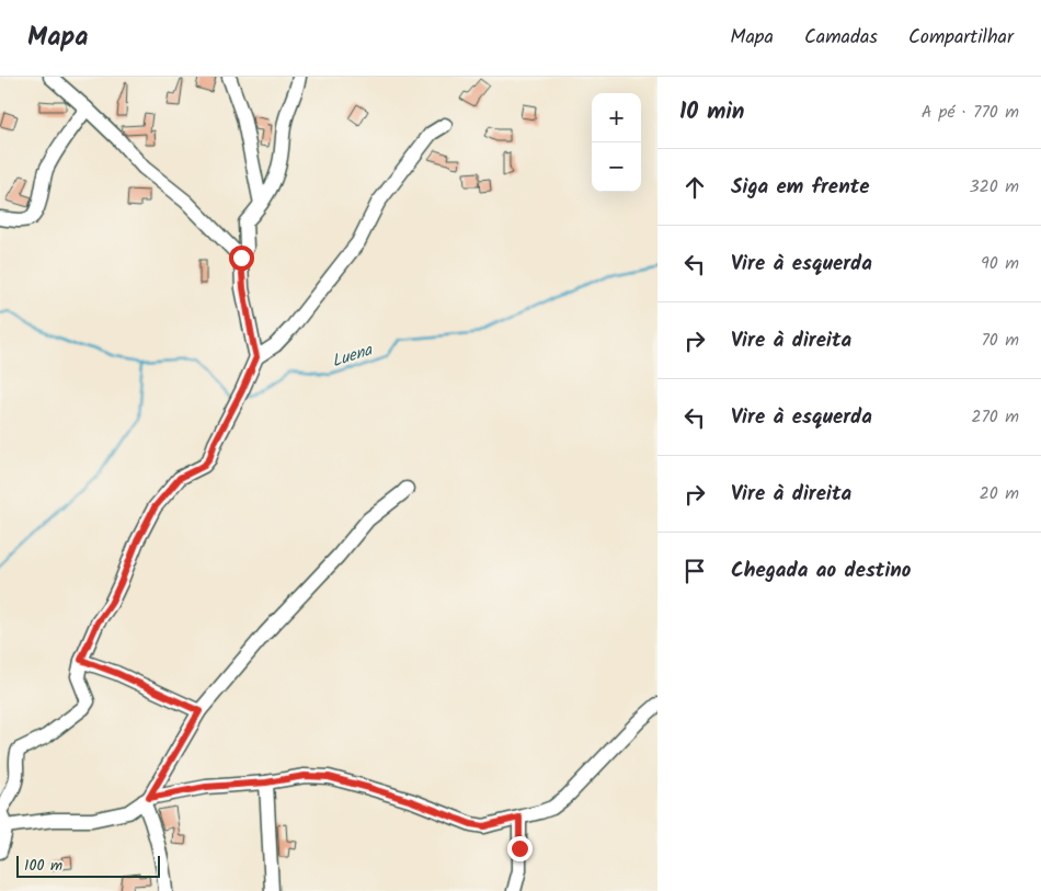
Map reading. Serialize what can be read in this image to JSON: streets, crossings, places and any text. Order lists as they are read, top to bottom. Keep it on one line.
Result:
{"water":["Luena"],"scale_bar":"100 m","page":{"header":"Mapa","nav":["Mapa","Camadas","Compartilhar"],"heading":["10 min","A pé · 770 m"],"map_buttons":["+","−"],"list":[["Siga em frente","320 m"],["Vire à esquerda","90 m"],["Vire à direita","70 m"],["Vire à esquerda","270 m"],["Vire à direita","20 m"],"Chegada ao destino"],"scale":"100 m"}}
